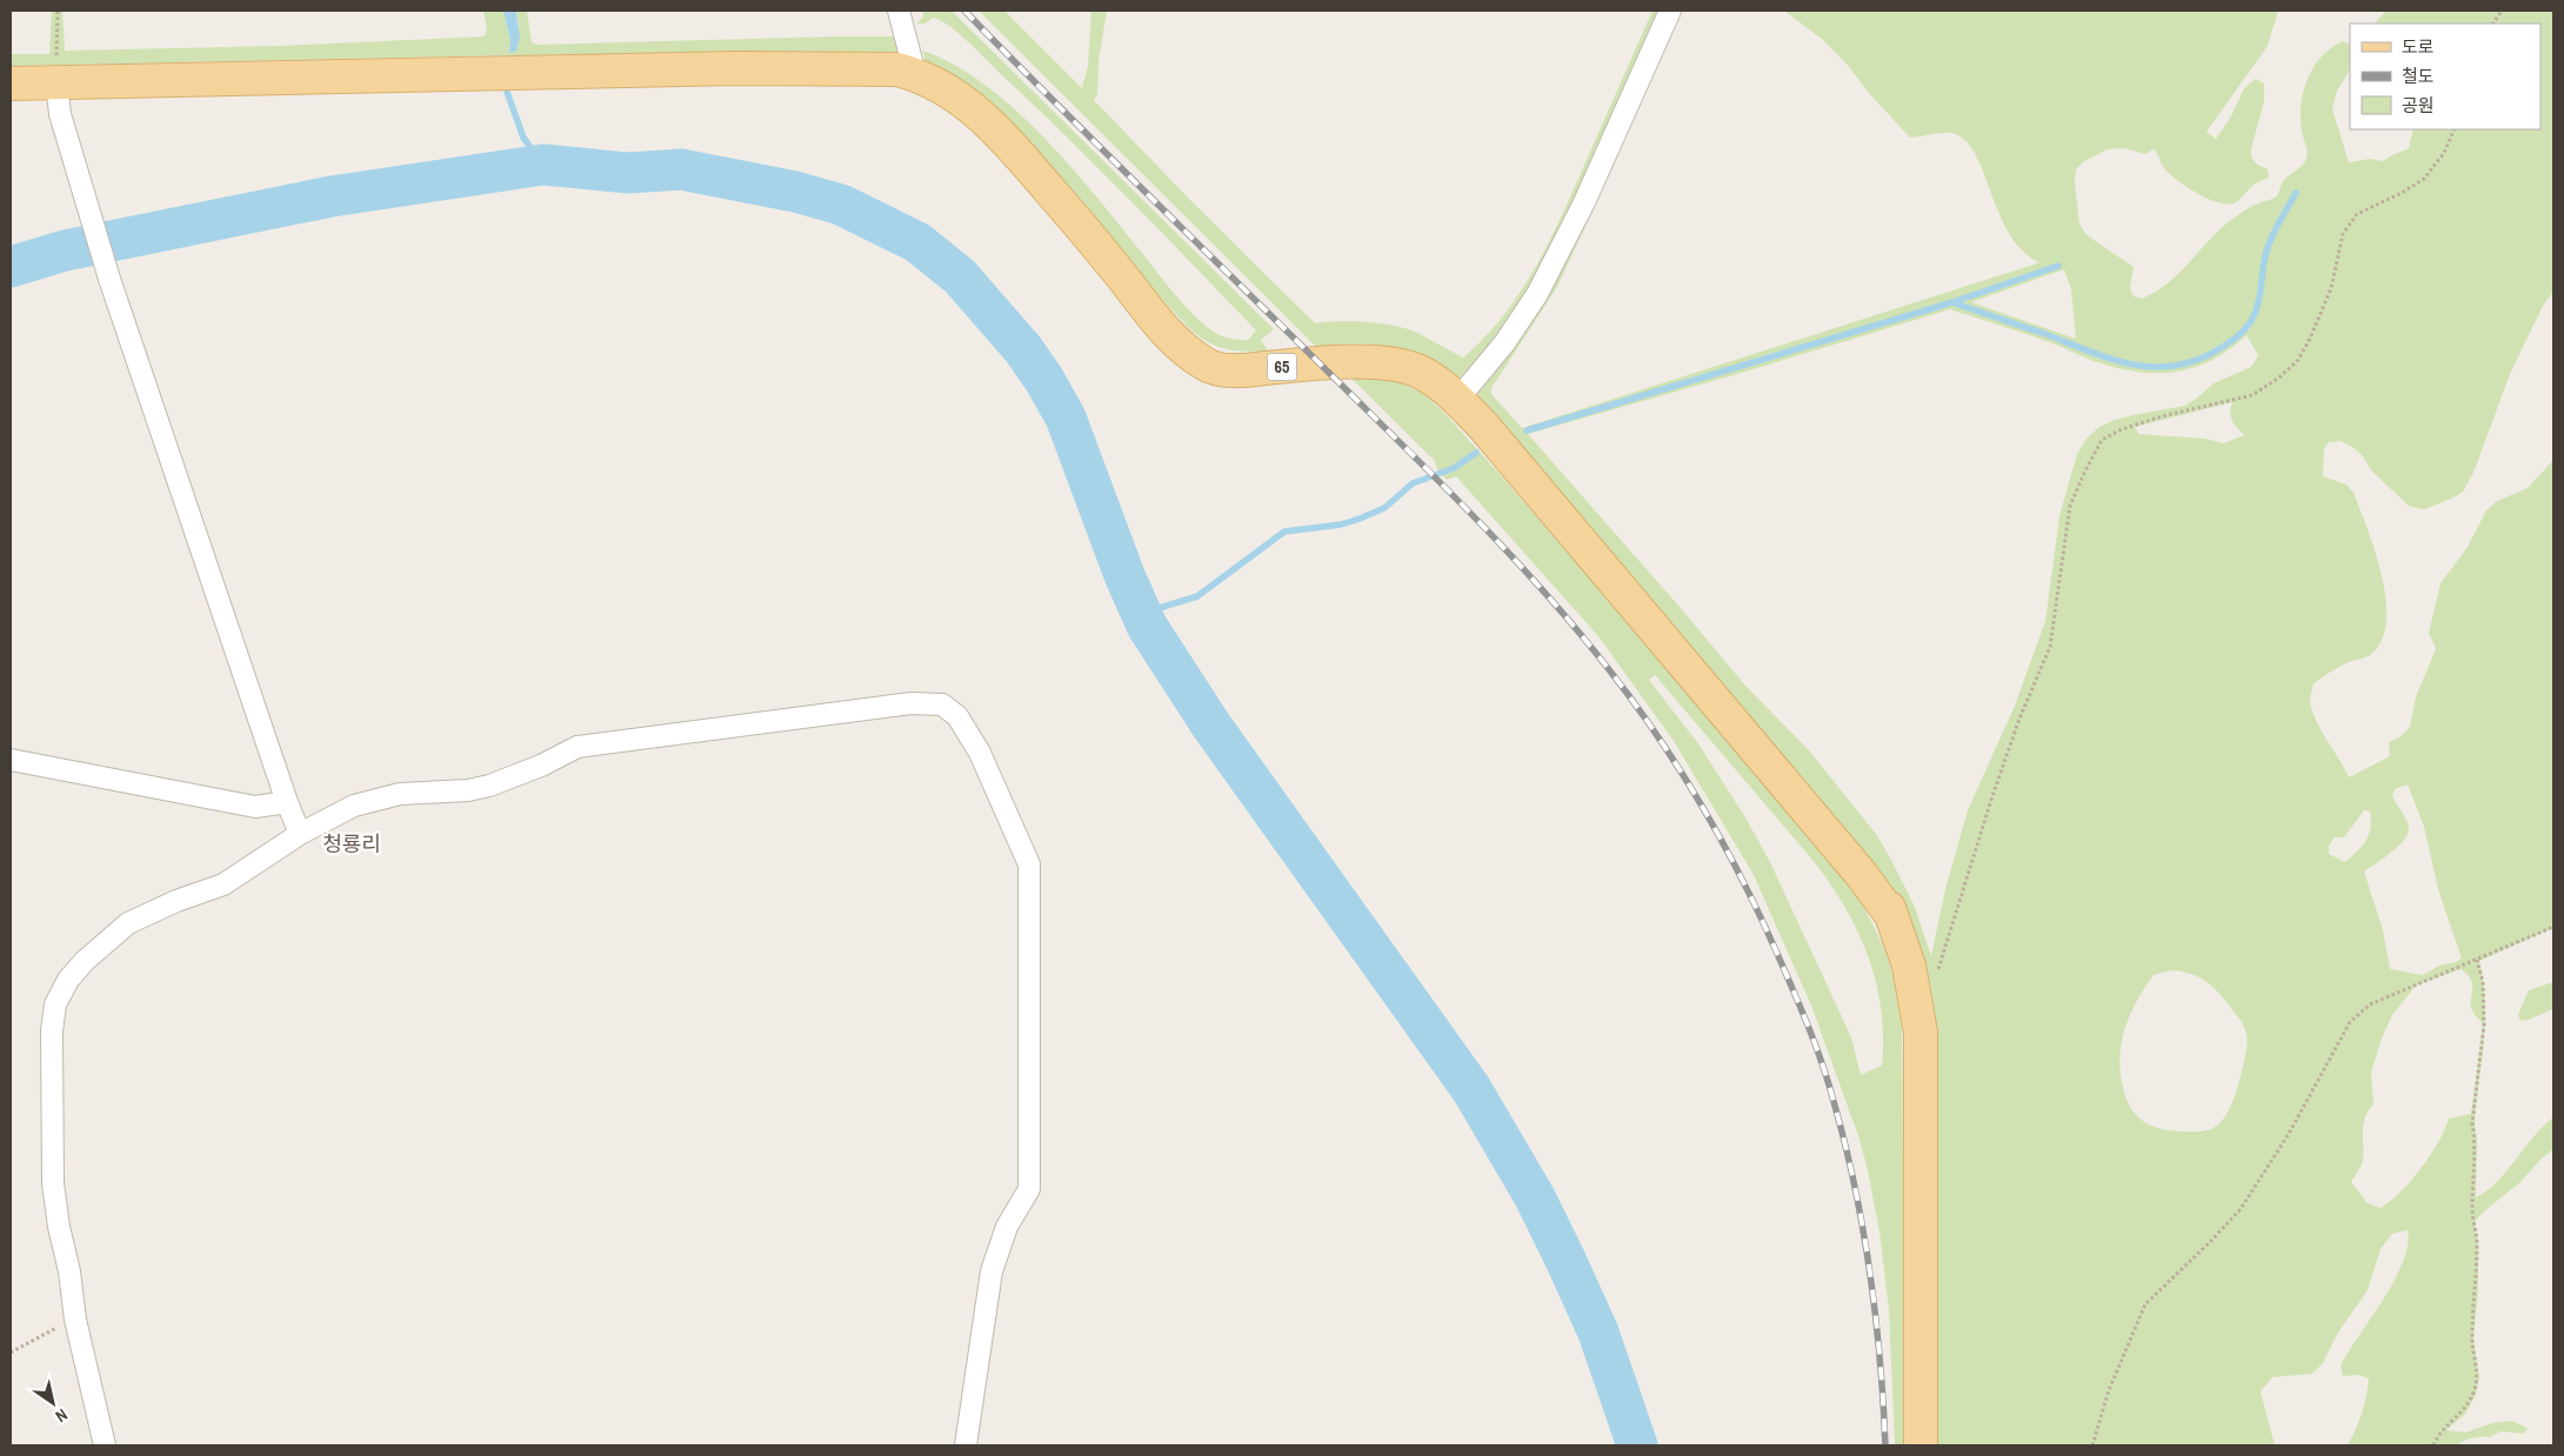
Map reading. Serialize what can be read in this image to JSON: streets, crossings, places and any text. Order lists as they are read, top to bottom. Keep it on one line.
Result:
{"streets":{"main road":["65"]},"districts":["청룡리"],"legend":["도로","철도","공원"],"north":"bottom right"}
